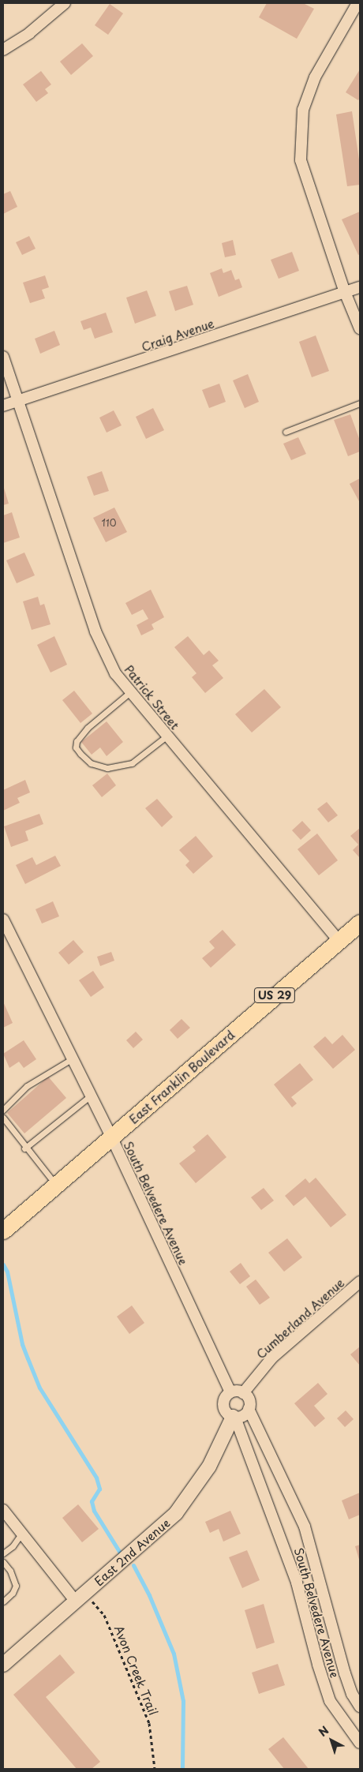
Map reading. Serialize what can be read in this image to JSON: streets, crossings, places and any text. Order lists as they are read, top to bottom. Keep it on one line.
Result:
{"streets":{"main road":["US 29","East Franklin Boulevard"],"street":["Craig Avenue","Patrick Street","South Belvedere Avenue","Cumberland Avenue","East 2nd Avenue"],"path":["Avon Creek Trail"]},"crossings":[["Craig Avenue","Patrick Street"],["Patrick Street","East Franklin Boulevard"],["East Franklin Boulevard","South Belvedere Avenue"],["South Belvedere Avenue","Cumberland Avenue"],["South Belvedere Avenue","East 2nd Avenue"],["Cumberland Avenue","East 2nd Avenue"],["East 2nd Avenue","Avon Creek Trail"]],"house_numbers":["110"],"north":"top left"}
